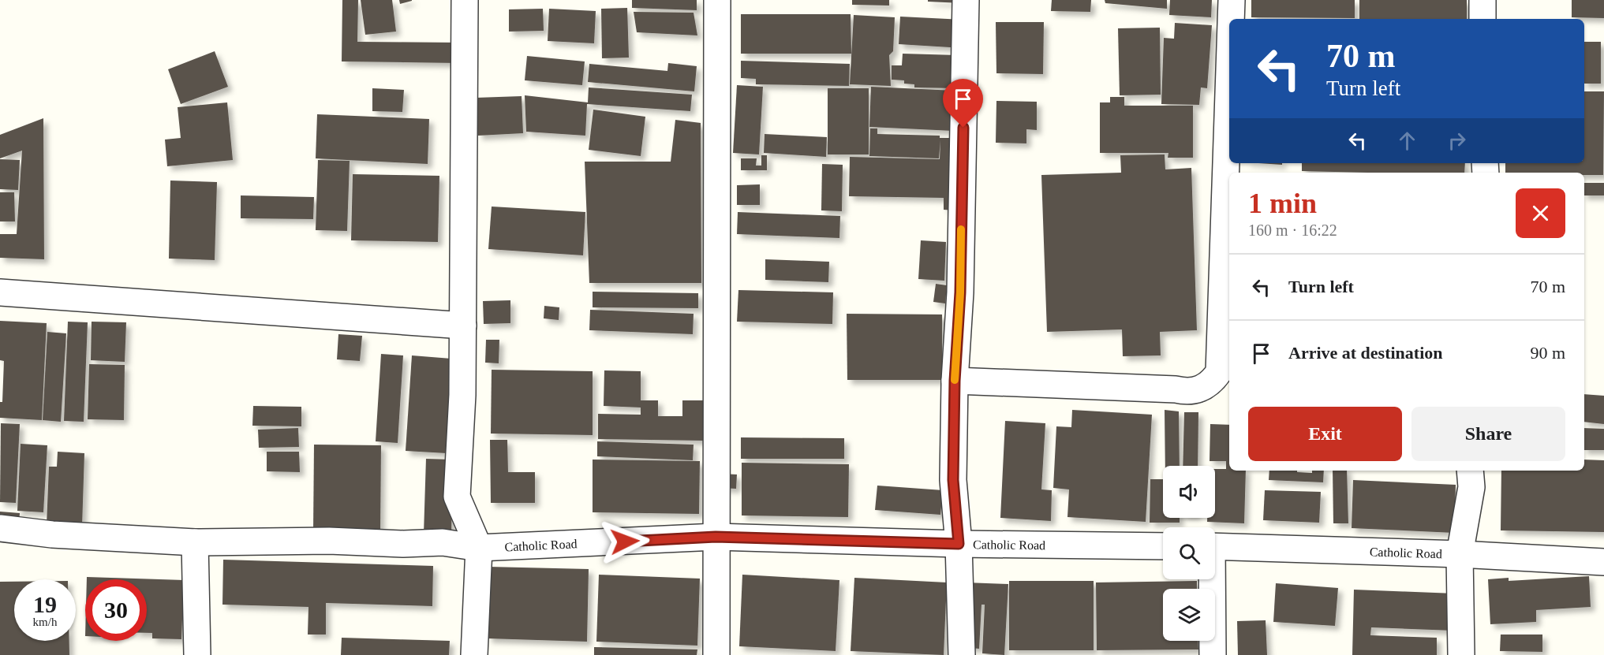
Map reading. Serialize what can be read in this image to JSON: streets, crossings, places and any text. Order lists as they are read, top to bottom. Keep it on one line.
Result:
{"streets":{"street":["Catholic Road"]},"page":{"turn":["70 m","Turn left"],"heading":["1 min","160 m · 16:22"],"list":[{"name":"Turn left","value":"70 m"},{"name":"Arrive at destination","value":"90 m"}],"buttons":["Exit","Share"],"speed":"19 km/h","limit":"30"}}
